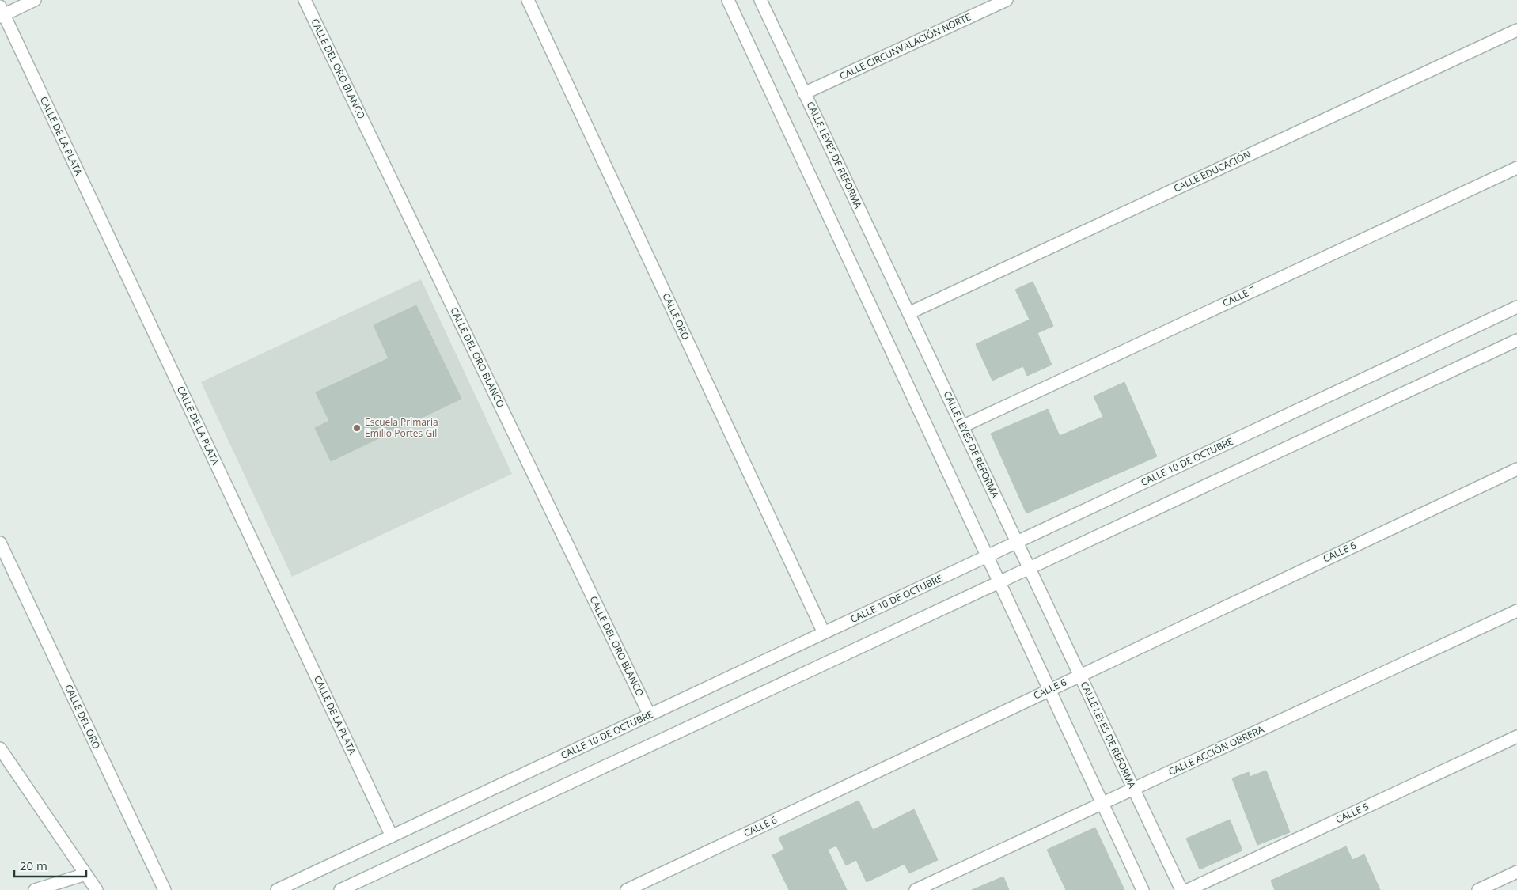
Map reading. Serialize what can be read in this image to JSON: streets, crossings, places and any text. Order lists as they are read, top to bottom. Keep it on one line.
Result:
{"streets":{"street":["CALLE CIRCUNVALACIÓN NORTE","CALLE DEL ORO BLANCO","CALLE DE LA PLATA","CALLE LEYES DE REFORMA","CALLE EDUCACIÓN","CALLE 7","CALLE ORO","CALLE 10 DE OCTUBRE","CALLE 6","CALLE DEL ORO","CALLE ACCIÓN OBRERA","CALLE 5"]},"crossings":[["CALLE CIRCUNVALACIÓN NORTE","CALLE LEYES DE REFORMA"],["CALLE DEL ORO BLANCO","CALLE 10 DE OCTUBRE"],["CALLE DE LA PLATA","CALLE 10 DE OCTUBRE"],["CALLE LEYES DE REFORMA","CALLE EDUCACIÓN"],["CALLE LEYES DE REFORMA","CALLE 7"],["CALLE LEYES DE REFORMA","CALLE 10 DE OCTUBRE"],["CALLE LEYES DE REFORMA","CALLE 6"],["CALLE LEYES DE REFORMA","CALLE ACCIÓN OBRERA"],["CALLE ORO","CALLE 10 DE OCTUBRE"]],"places":["Escuela Primaria Emilio Portes Gil"],"scale_bar":"20 m"}
